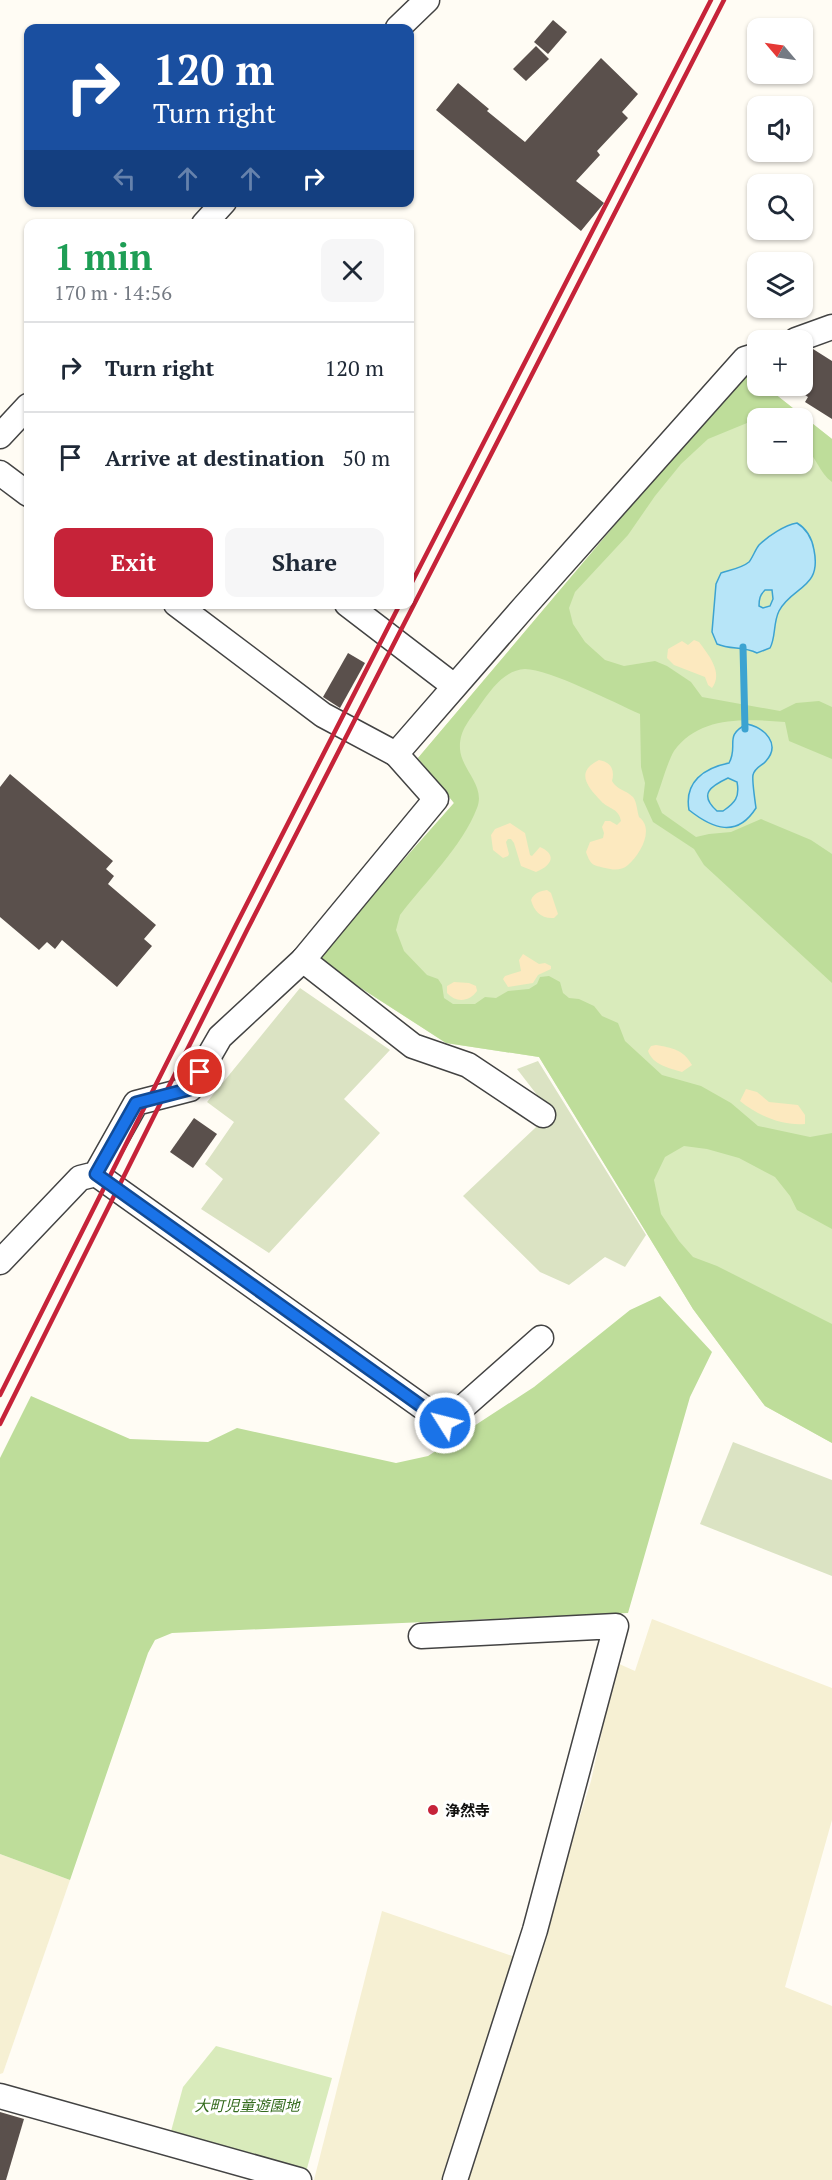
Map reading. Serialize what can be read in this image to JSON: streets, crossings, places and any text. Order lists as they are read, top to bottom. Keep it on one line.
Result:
{"parks":["大町児童遊園地"],"places":["浄然寺"],"north":"top left","page":{"map_buttons":["+","−"],"turn":["120 m","Turn right"],"heading":["1 min","170 m · 14:56"],"list":[{"name":"Turn right","value":"120 m"},{"name":"Arrive at destination","value":"50 m"}],"buttons":["Exit","Share"]}}
